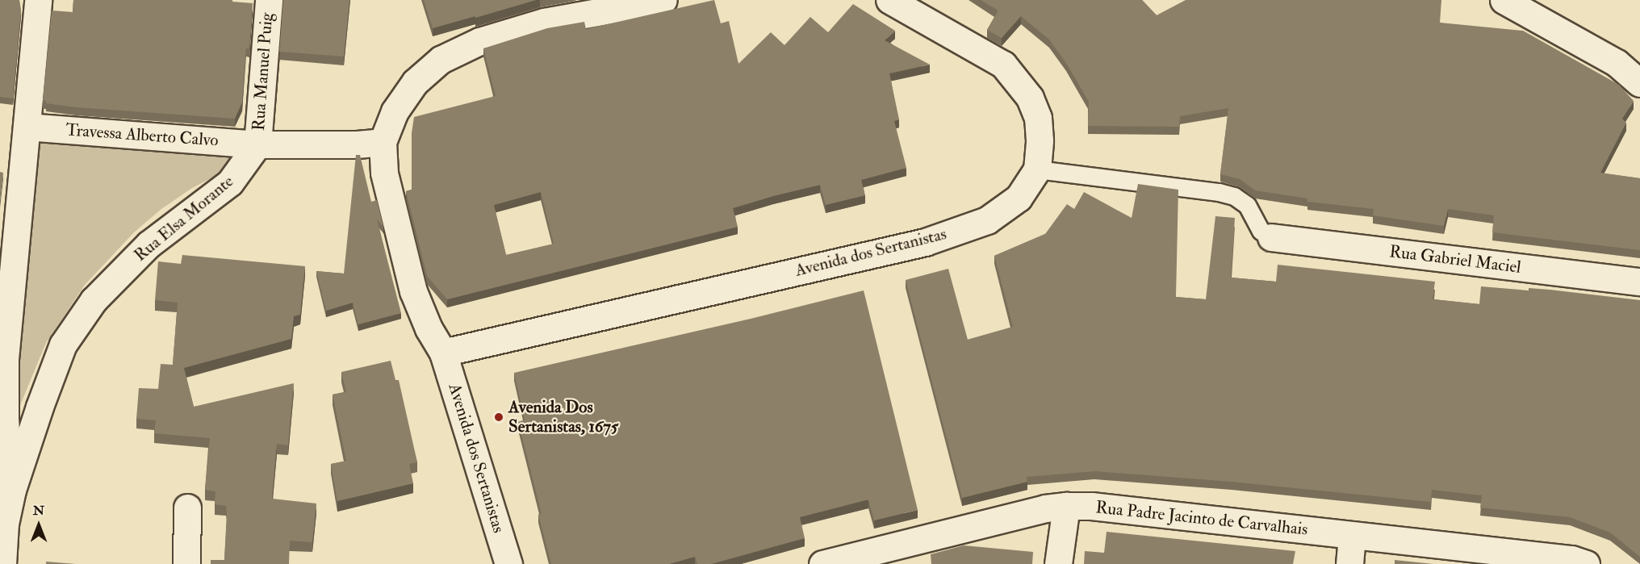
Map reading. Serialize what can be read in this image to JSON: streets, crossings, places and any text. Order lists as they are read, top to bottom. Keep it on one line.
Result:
{"streets":{"street":["Rua Manuel Puig","Travessa Alberto Calvo","Rua Elsa Morante","Avenida dos Sertanistas","Rua Gabriel Maciel","Rua Padre Jacinto de Carvalhais"]},"crossings":[["Rua Manuel Puig","Travessa Alberto Calvo"],["Rua Manuel Puig","Rua Elsa Morante"],["Travessa Alberto Calvo","Rua Elsa Morante"]],"places":["Avenida Dos Sertanistas, 1675"],"north":"top"}
